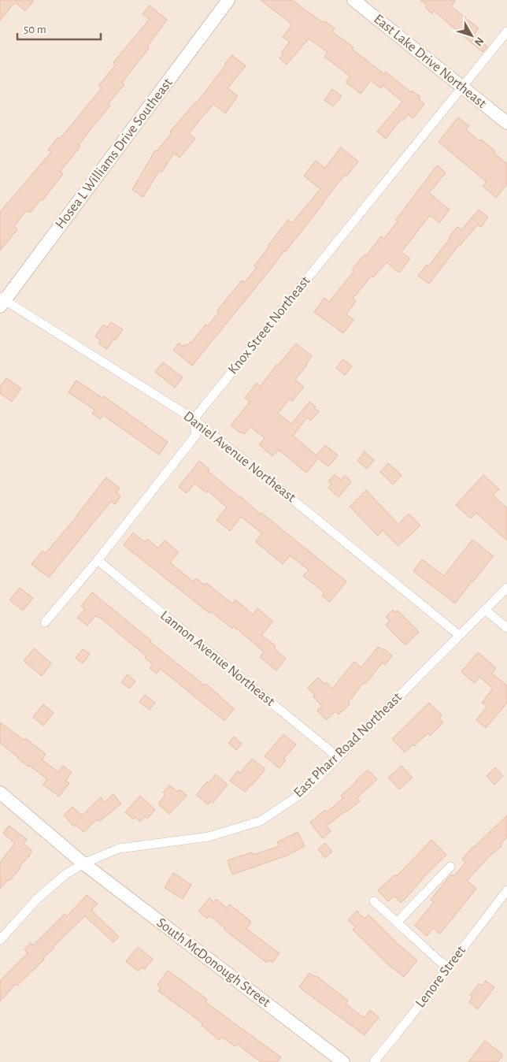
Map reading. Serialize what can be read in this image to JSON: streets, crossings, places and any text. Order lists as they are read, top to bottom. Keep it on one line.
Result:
{"streets":{"street":["East Lake Drive Northeast","Hosea L Williams Drive Southeast","Knox Street Northeast","Daniel Avenue Northeast","Lannon Avenue Northeast","East Pharr Road Northeast","South McDonough Street","Lenore Street"]},"crossings":[["East Lake Drive Northeast","Knox Street Northeast"],["Hosea L Williams Drive Southeast","Daniel Avenue Northeast"],["Knox Street Northeast","Daniel Avenue Northeast"],["Daniel Avenue Northeast","East Pharr Road Northeast"],["Lannon Avenue Northeast","East Pharr Road Northeast"],["East Pharr Road Northeast","South McDonough Street"]],"scale_bar":"50 m","north":"bottom right"}
